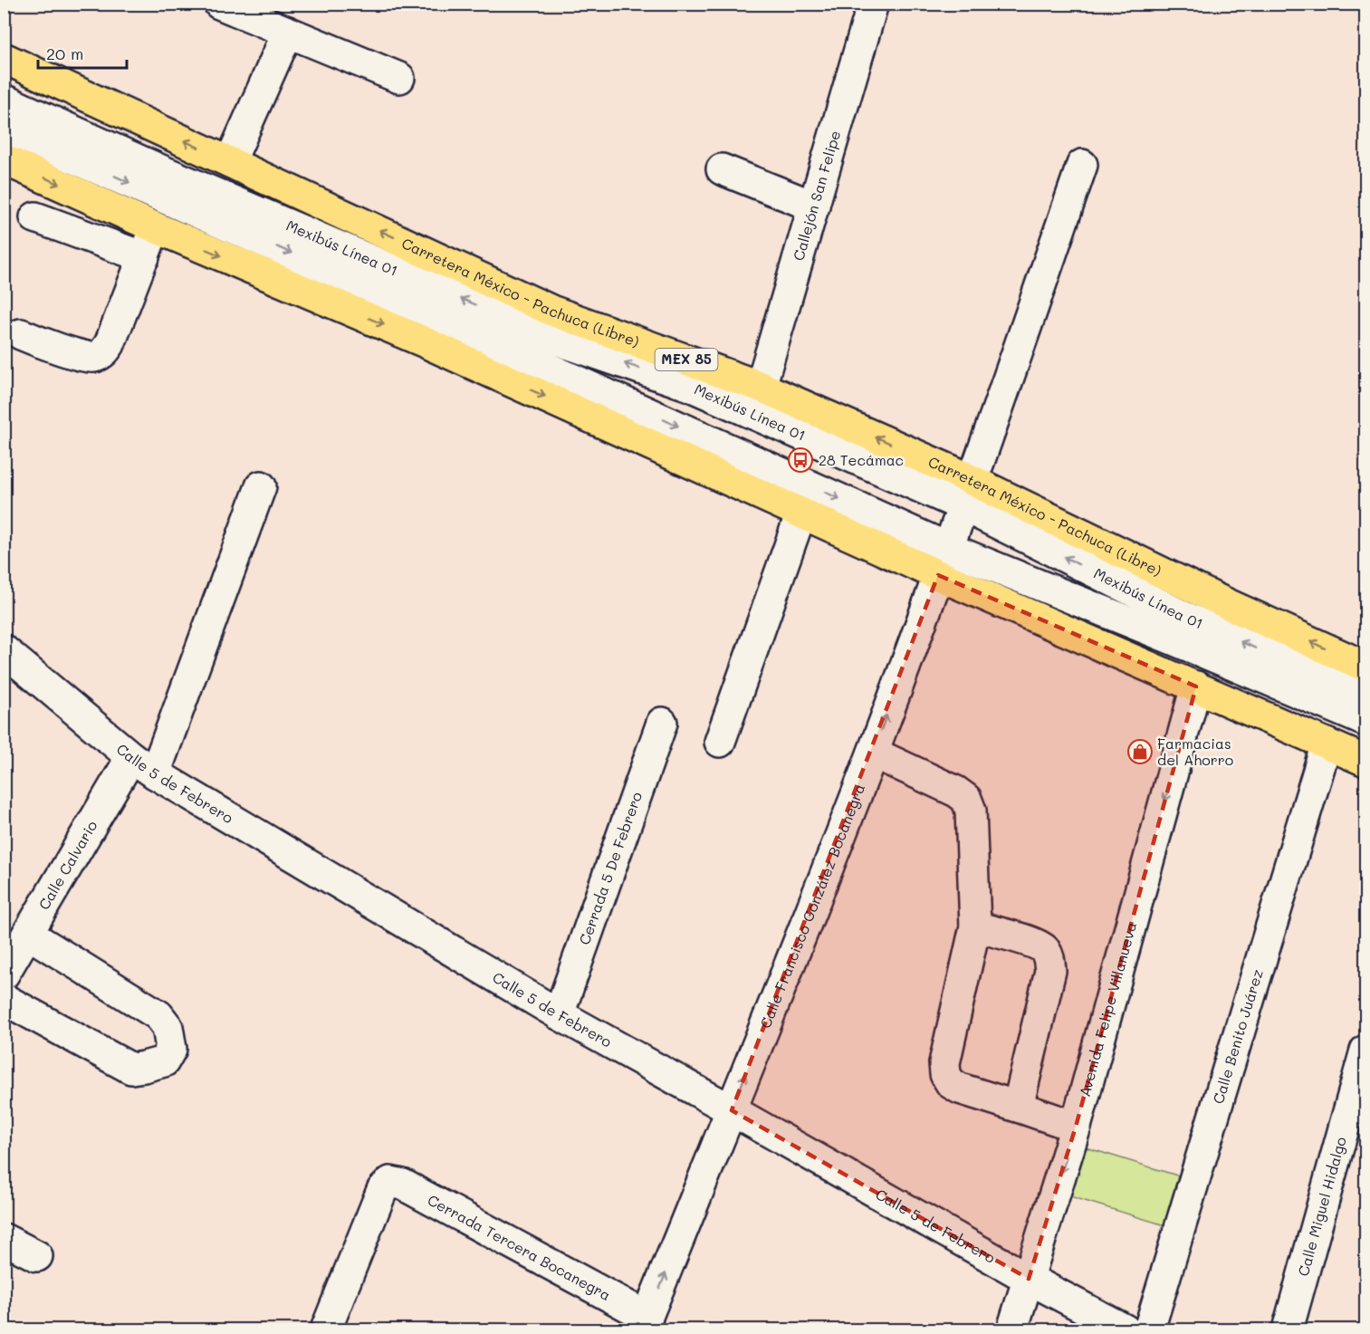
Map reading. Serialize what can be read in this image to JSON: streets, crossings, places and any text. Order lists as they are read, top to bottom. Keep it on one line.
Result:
{"streets":{"main road":["Carretera México - Pachuca (Libre)","MEX 85"],"street":["Callejón San Felipe","Mexibús Línea 01","Calle 5 de Febrero","Calle Calvario","Cerrada 5 De Febrero","Calle Francisco González Bocanegra","Avenida Felipe Villanueva","Calle Benito Juárez","Calle Miguel Hidalgo","Cerrada Tercera Bocanegra"]},"crossings":[["Callejón San Felipe","Carretera México - Pachuca (Libre)"],["Mexibús Línea 01","Carretera México - Pachuca (Libre)"],["Mexibús Línea 01","Calle Francisco González Bocanegra"],["Carretera México - Pachuca (Libre)","Calle Francisco González Bocanegra"],["Calle 5 de Febrero","Calle Calvario"],["Calle 5 de Febrero","Cerrada 5 De Febrero"],["Calle 5 de Febrero","Calle Francisco González Bocanegra"],["Calle 5 de Febrero","Avenida Felipe Villanueva"],["Calle Francisco González Bocanegra","Cerrada Tercera Bocanegra"]],"one_way":["Calle Francisco González Bocanegra","Avenida Felipe Villanueva"],"places":{"bus stop":["28 Tecámac"],"shop":["Farmacias del Ahorro"]},"scale_bar":"20 m"}
